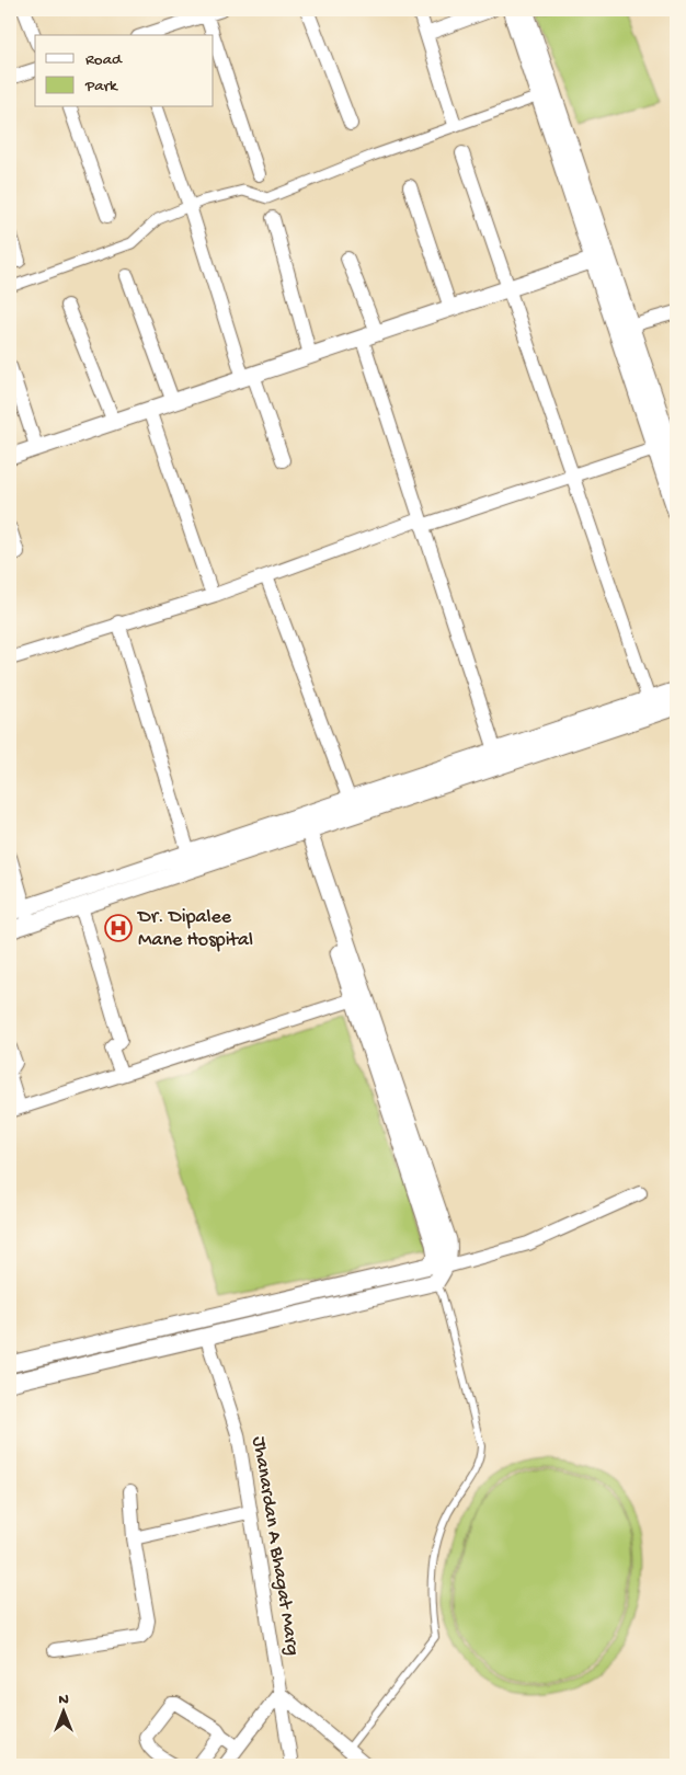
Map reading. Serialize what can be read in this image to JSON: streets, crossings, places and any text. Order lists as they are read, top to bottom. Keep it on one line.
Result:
{"streets":{"street":["Jhanardan A Bhagat Marg"]},"places":{"hospital":["Dr. Dipalee Mane Hospital"]},"legend":["Road","Park"],"north":"top"}
